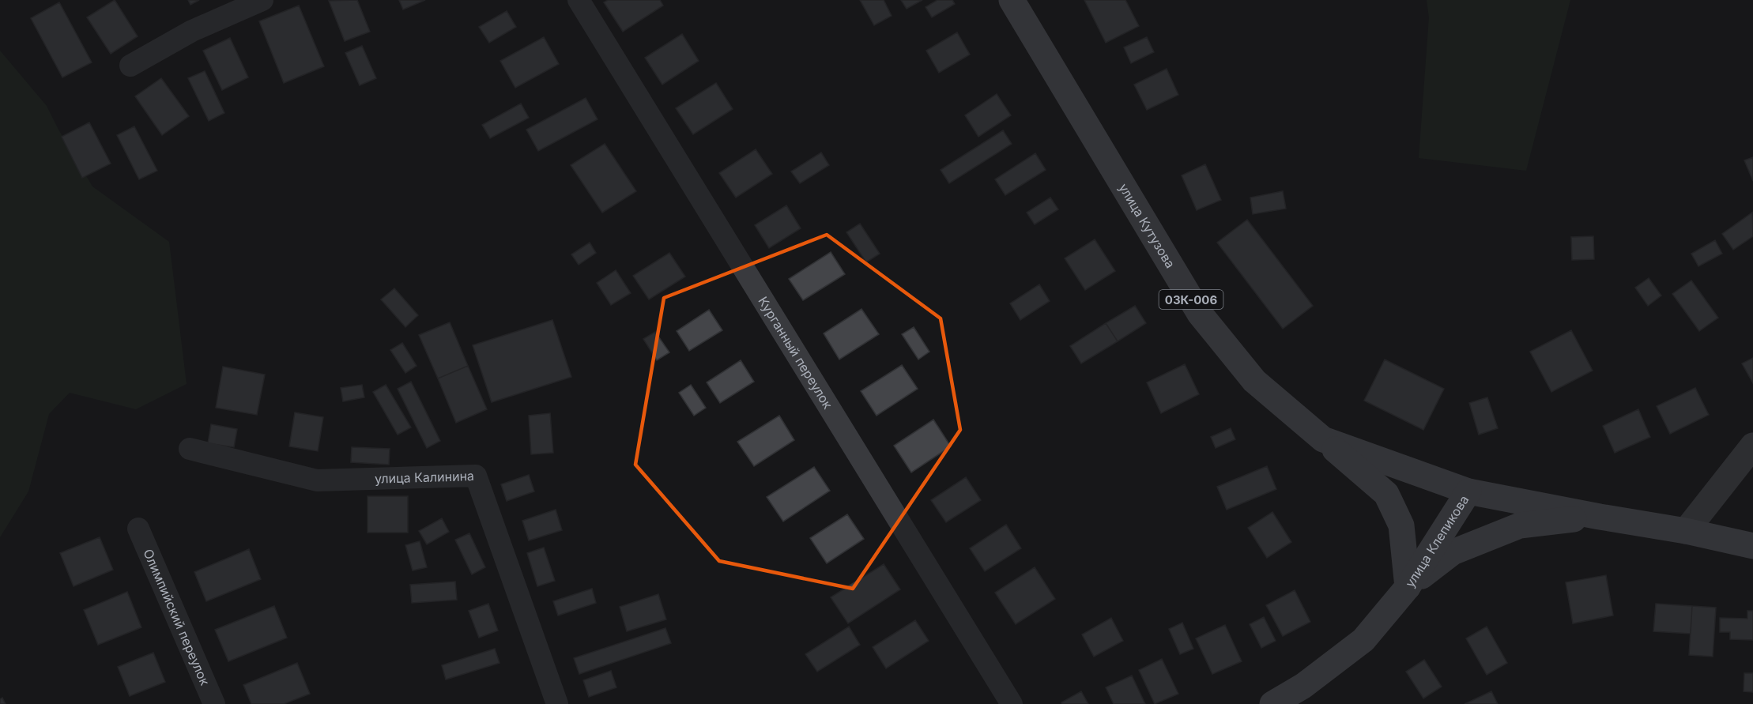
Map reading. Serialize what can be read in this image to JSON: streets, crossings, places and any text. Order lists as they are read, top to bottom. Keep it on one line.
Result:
{"streets":{"main road":["улица Кутузова","03К-006","улица Клепикова"],"street":["Курганный переулок","улица Калинина","Олимпийский переулок"]},"crossings":[["улица Кутузова","улица Клепикова"]]}
